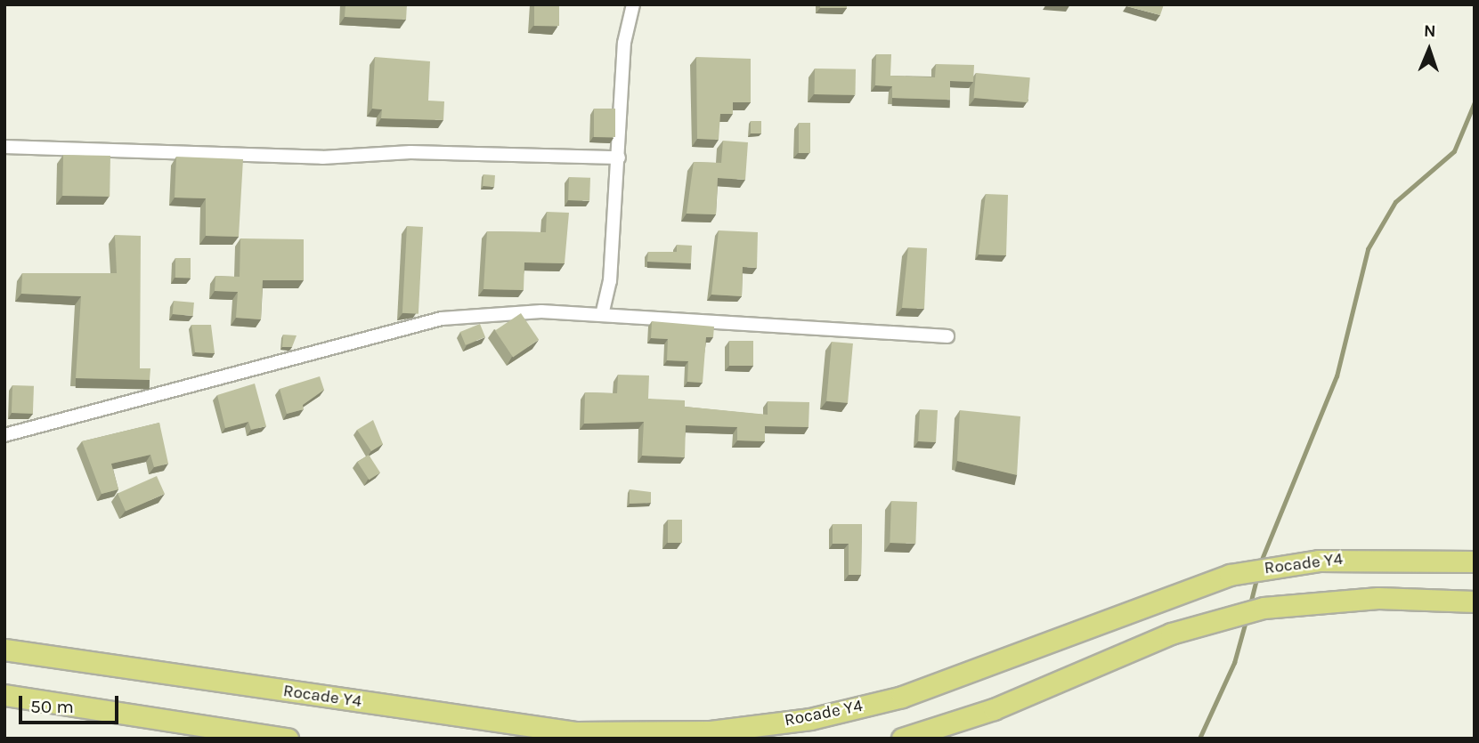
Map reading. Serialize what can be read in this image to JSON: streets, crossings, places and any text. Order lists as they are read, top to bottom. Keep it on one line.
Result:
{"streets":{"highway":["Rocade Y4"]},"scale_bar":"50 m","north":"top"}
